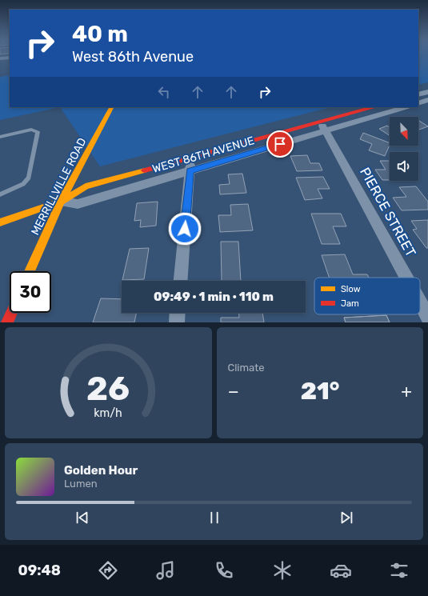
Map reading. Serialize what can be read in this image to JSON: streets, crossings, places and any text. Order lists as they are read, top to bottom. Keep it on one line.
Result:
{"streets":{"street":["WEST 86TH AVENUE","MERRILLVILLE ROAD","PIERCE STREET"]},"crossings":[["WEST 86TH AVENUE","MERRILLVILLE ROAD"],["WEST 86TH AVENUE","PIERCE STREET"]],"legend":["Slow","Jam"],"north":"bottom right","page":{"turn":["40 m","West 86th Avenue"],"limit":"30","trip":"09:49 · 1 min · 110 m","tile":"Climate","heat":["−","21°","+"],"song":["Golden Hour","Lumen"],"tabs":"09:48","gauge":["26","km/h"]}}
